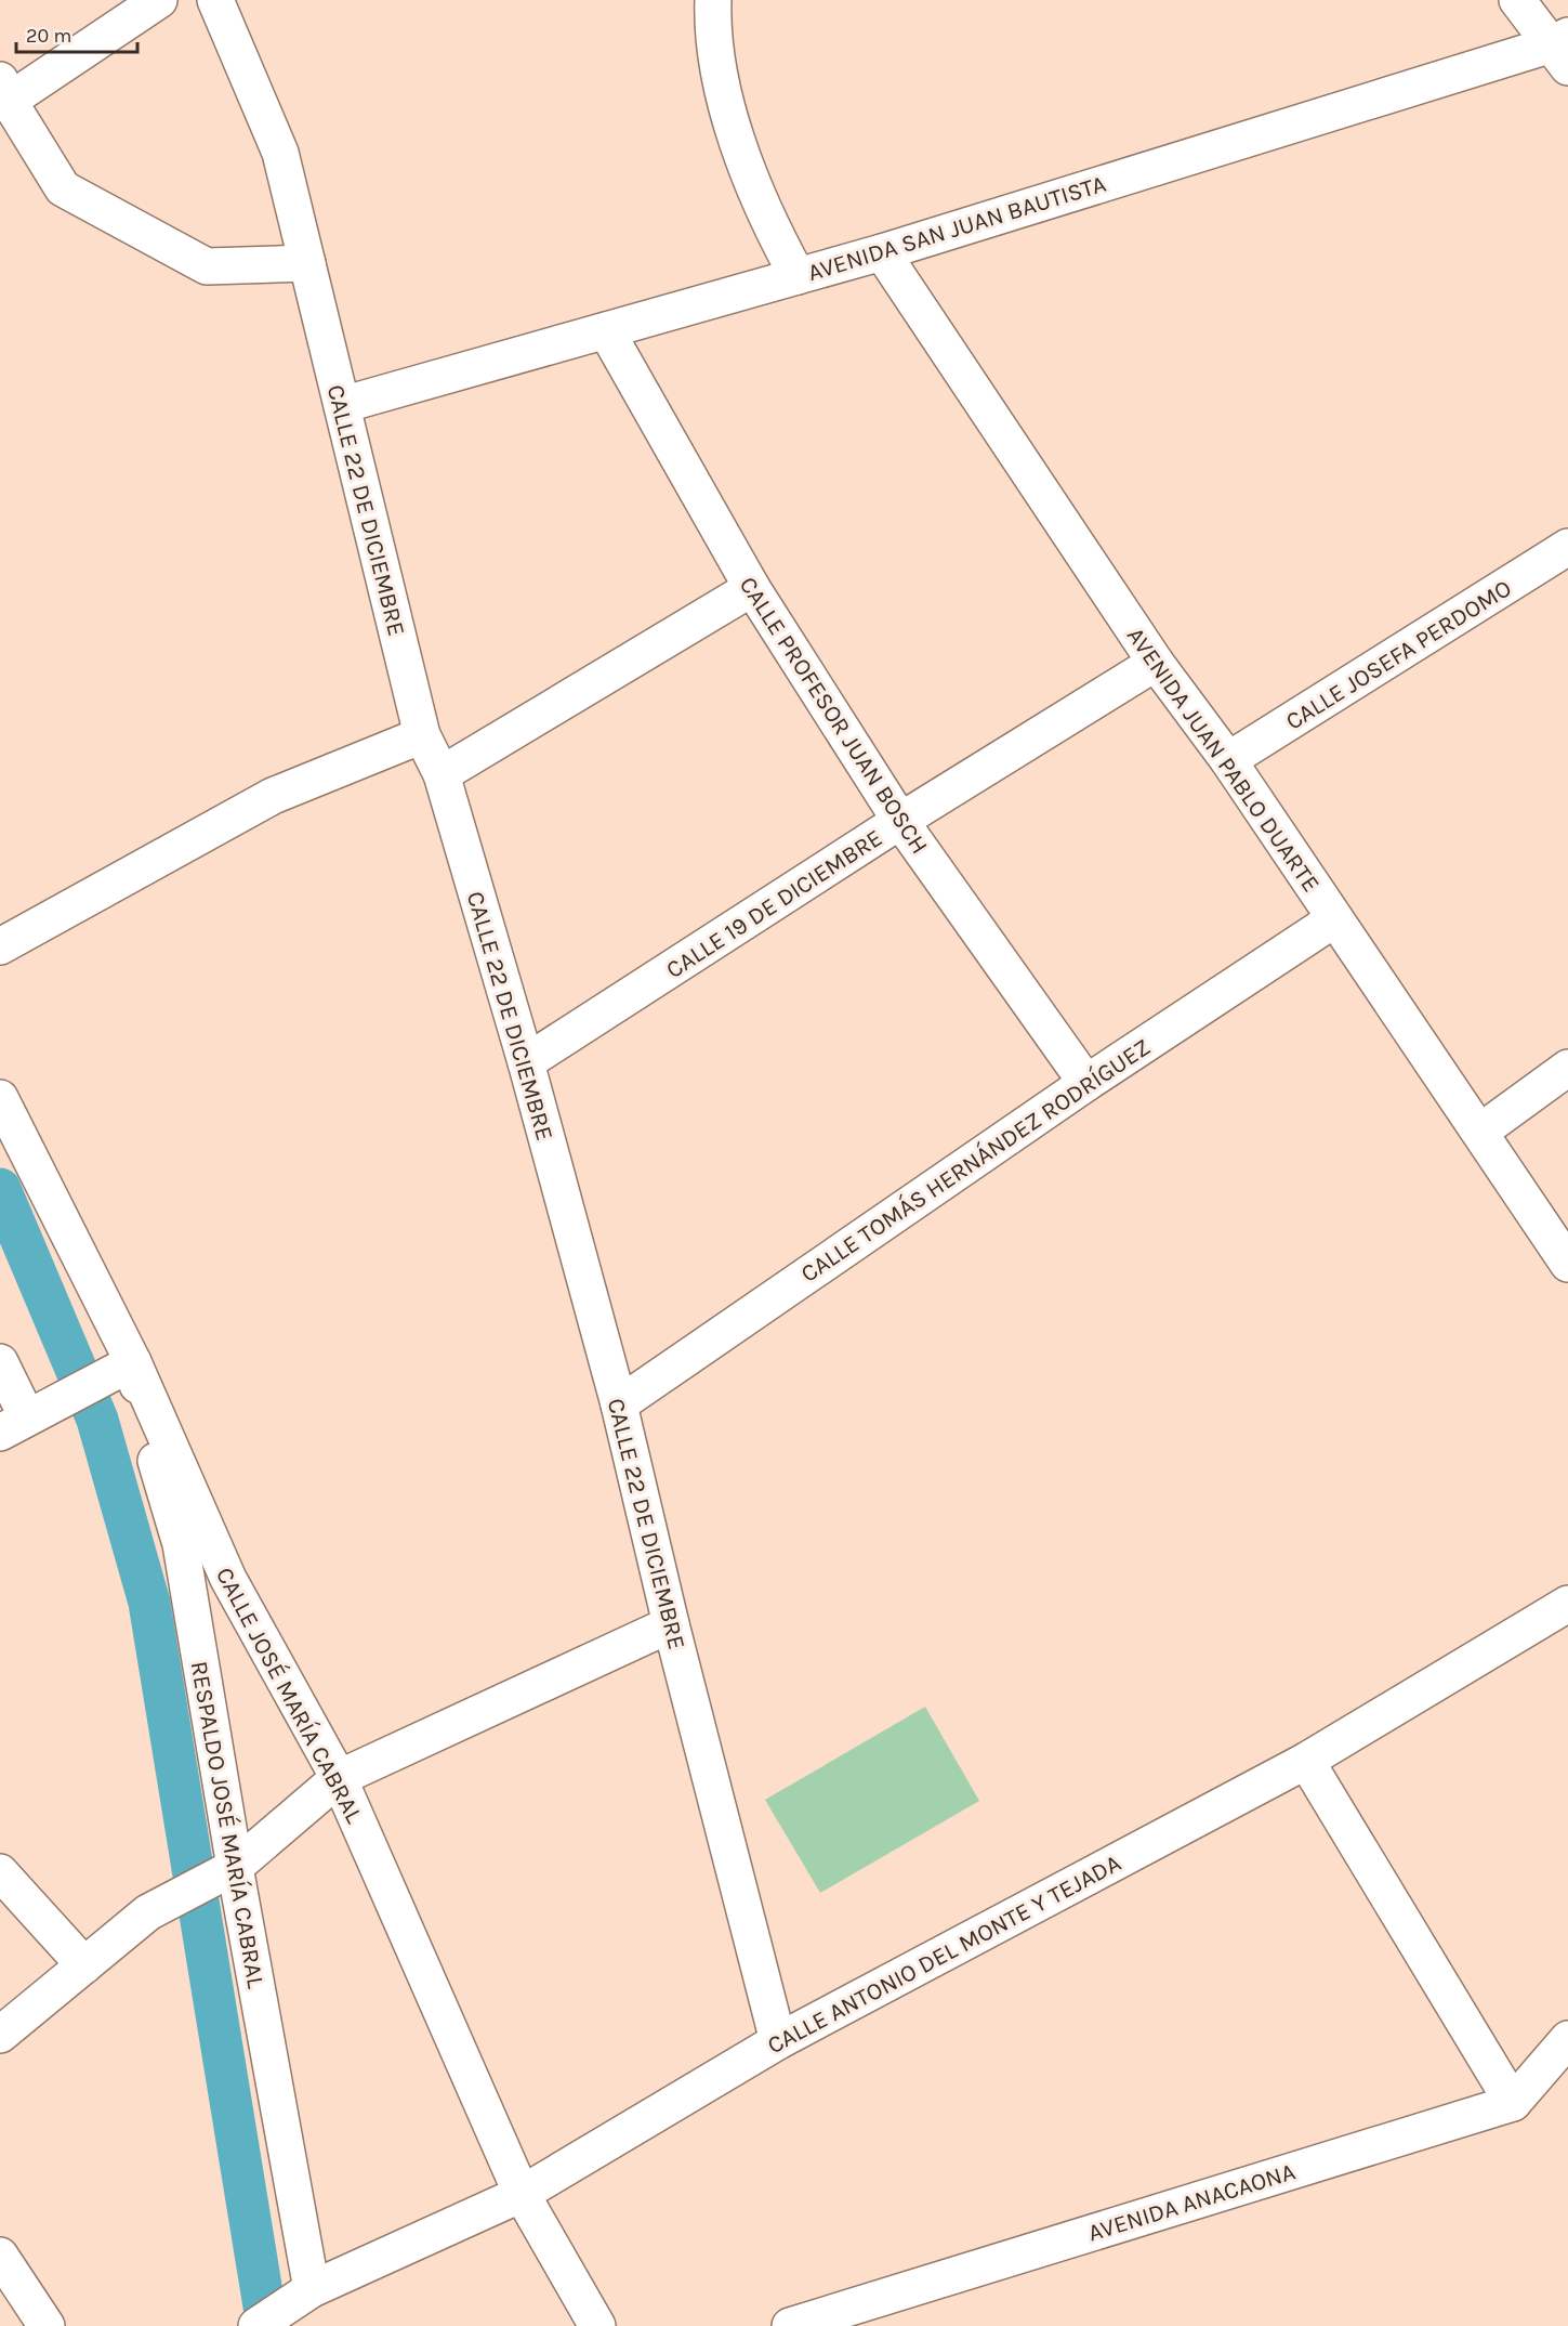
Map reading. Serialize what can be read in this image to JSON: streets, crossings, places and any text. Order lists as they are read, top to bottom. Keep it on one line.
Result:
{"streets":{"street":["AVENIDA SAN JUAN BAUTISTA","CALLE 22 DE DICIEMBRE","CALLE JOSEFA PERDOMO","CALLE PROFESOR JUAN BOSCH","AVENIDA JUAN PABLO DUARTE","CALLE 19 DE DICIEMBRE","CALLE TOMÁS HERNÁNDEZ RODRÍGUEZ","CALLE JOSÉ MARÍA CABRAL","RESPALDO JOSÉ MARÍA CABRAL","CALLE ANTONIO DEL MONTE Y TEJADA","AVENIDA ANACAONA"]},"crossings":[["AVENIDA SAN JUAN BAUTISTA","CALLE 22 DE DICIEMBRE"],["AVENIDA SAN JUAN BAUTISTA","CALLE PROFESOR JUAN BOSCH"],["AVENIDA SAN JUAN BAUTISTA","AVENIDA JUAN PABLO DUARTE"],["CALLE 22 DE DICIEMBRE","CALLE 19 DE DICIEMBRE"],["CALLE 22 DE DICIEMBRE","CALLE TOMÁS HERNÁNDEZ RODRÍGUEZ"],["CALLE 22 DE DICIEMBRE","CALLE ANTONIO DEL MONTE Y TEJADA"],["CALLE JOSEFA PERDOMO","AVENIDA JUAN PABLO DUARTE"],["CALLE PROFESOR JUAN BOSCH","CALLE 19 DE DICIEMBRE"],["CALLE PROFESOR JUAN BOSCH","CALLE TOMÁS HERNÁNDEZ RODRÍGUEZ"],["AVENIDA JUAN PABLO DUARTE","CALLE 19 DE DICIEMBRE"],["AVENIDA JUAN PABLO DUARTE","CALLE TOMÁS HERNÁNDEZ RODRÍGUEZ"],["CALLE JOSÉ MARÍA CABRAL","RESPALDO JOSÉ MARÍA CABRAL"],["CALLE JOSÉ MARÍA CABRAL","CALLE ANTONIO DEL MONTE Y TEJADA"],["RESPALDO JOSÉ MARÍA CABRAL","CALLE ANTONIO DEL MONTE Y TEJADA"]],"scale_bar":"20 m"}
